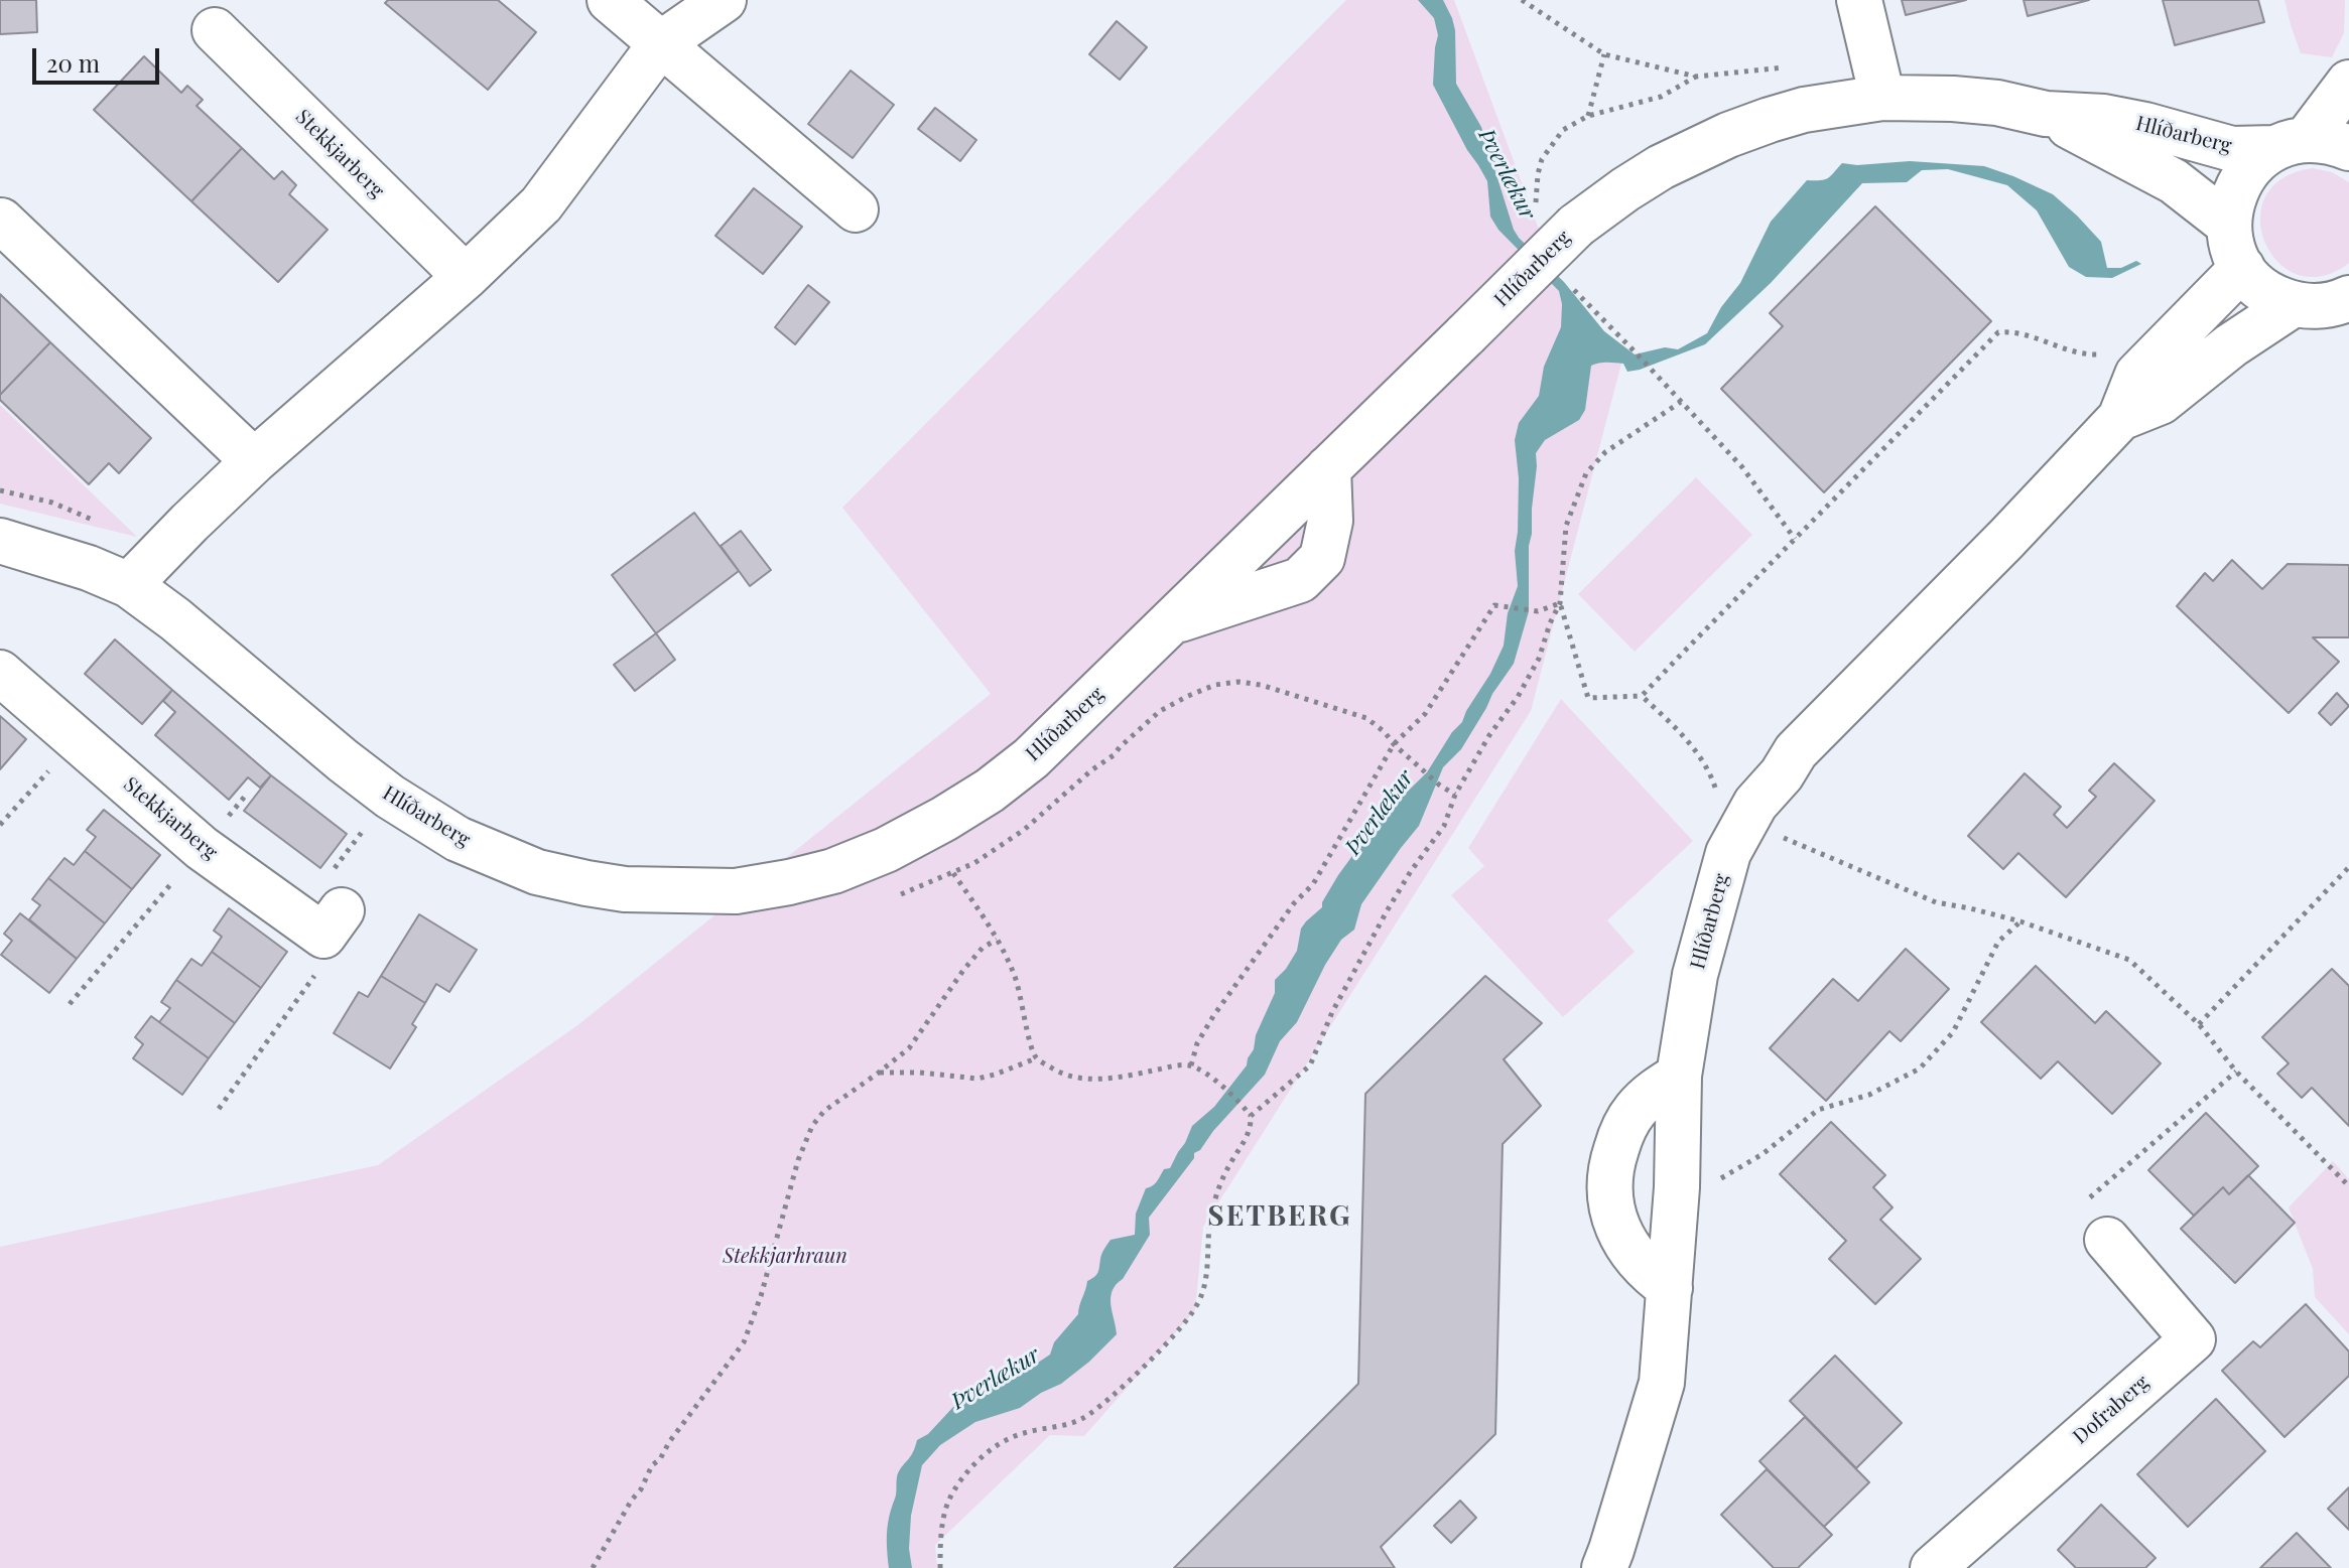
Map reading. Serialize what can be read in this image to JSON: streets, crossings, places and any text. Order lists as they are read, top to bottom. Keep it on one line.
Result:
{"streets":{"street":["Hlíðarberg","Stekkjarberg","Dofraberg"]},"districts":["SETBERG"],"water":["Þverlækur"],"parks":["Stekkjarhraun"],"scale_bar":"20 m"}
